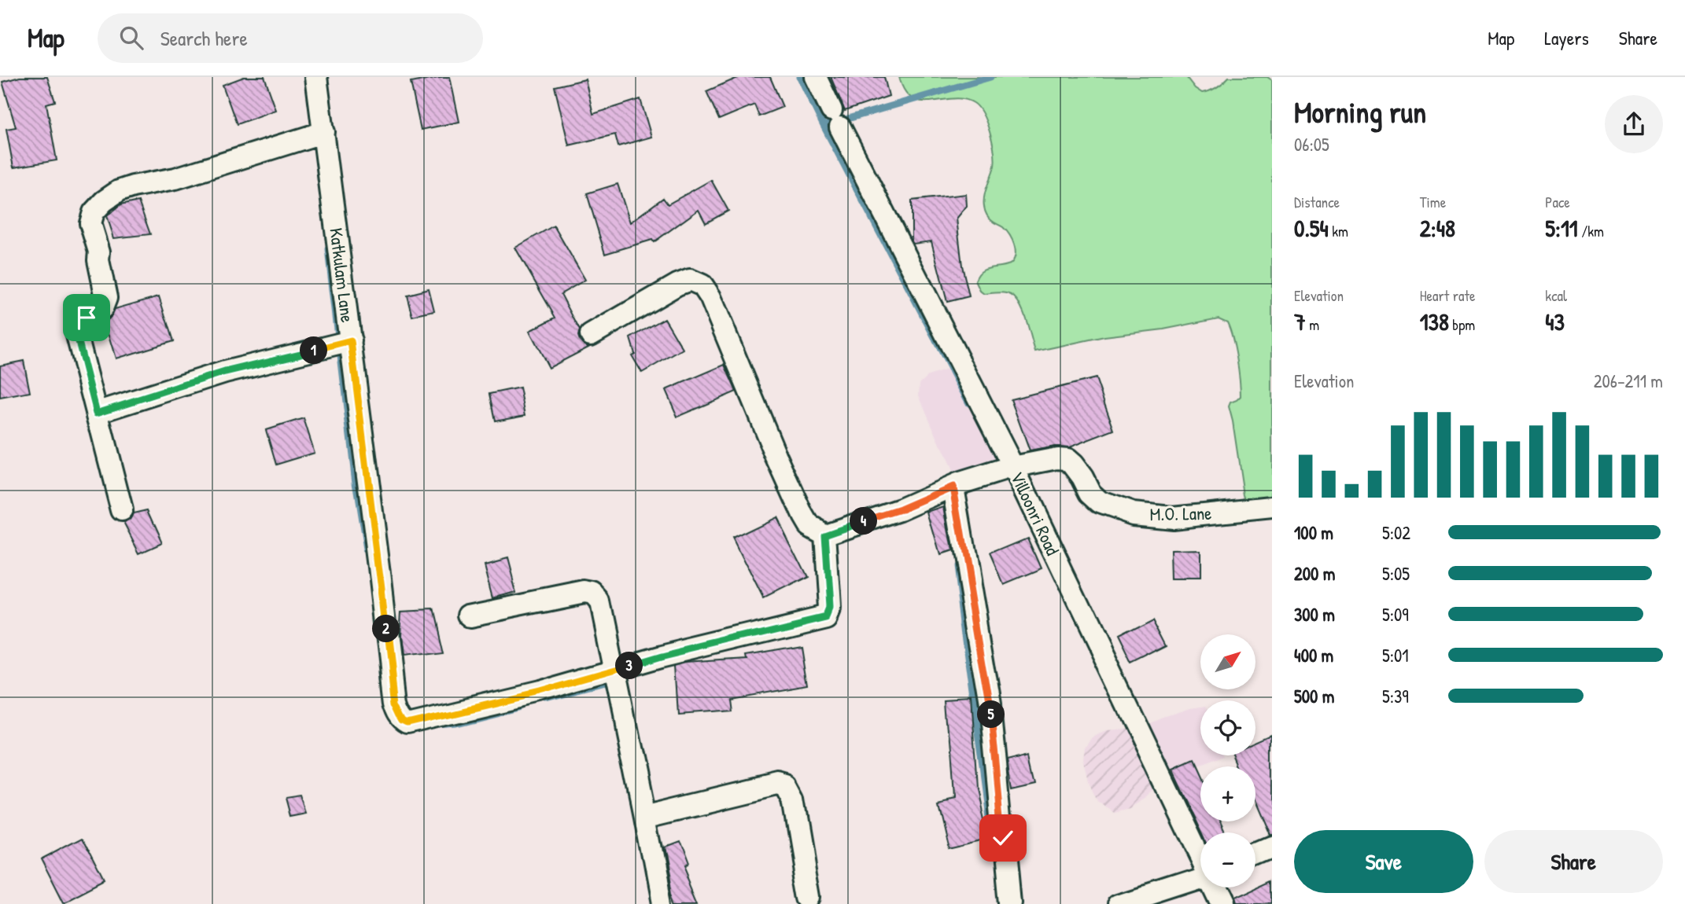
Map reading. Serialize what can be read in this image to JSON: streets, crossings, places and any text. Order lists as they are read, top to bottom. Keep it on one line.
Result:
{"streets":{"street":["Katkulam Lane","Villoonri Road","M.O. Lane"]},"crossings":[["Villoonri Road","M.O. Lane"]],"north":"top right","page":{"header":"Map","search":"Search here","nav":["Map","Layers","Share"],"heading":["Morning run","06:05"],"stats":[["Distance","0.54 km"],["Time","2:48"],["Pace","5:11 /km"],["Elevation","7 m"],["Heart rate","138 bpm"],["kcal","43"]],"pins":["1","4","2","3","5"],"chart":["Elevation","206–211 m"],"list":[{"name":"100 m","note":"5:02"},{"name":"200 m","note":"5:05"},{"name":"300 m","note":"5:09"},{"name":"400 m","note":"5:01"},{"name":"500 m","note":"5:39"}],"map_buttons":["+","−"],"buttons":["Save","Share"]}}
